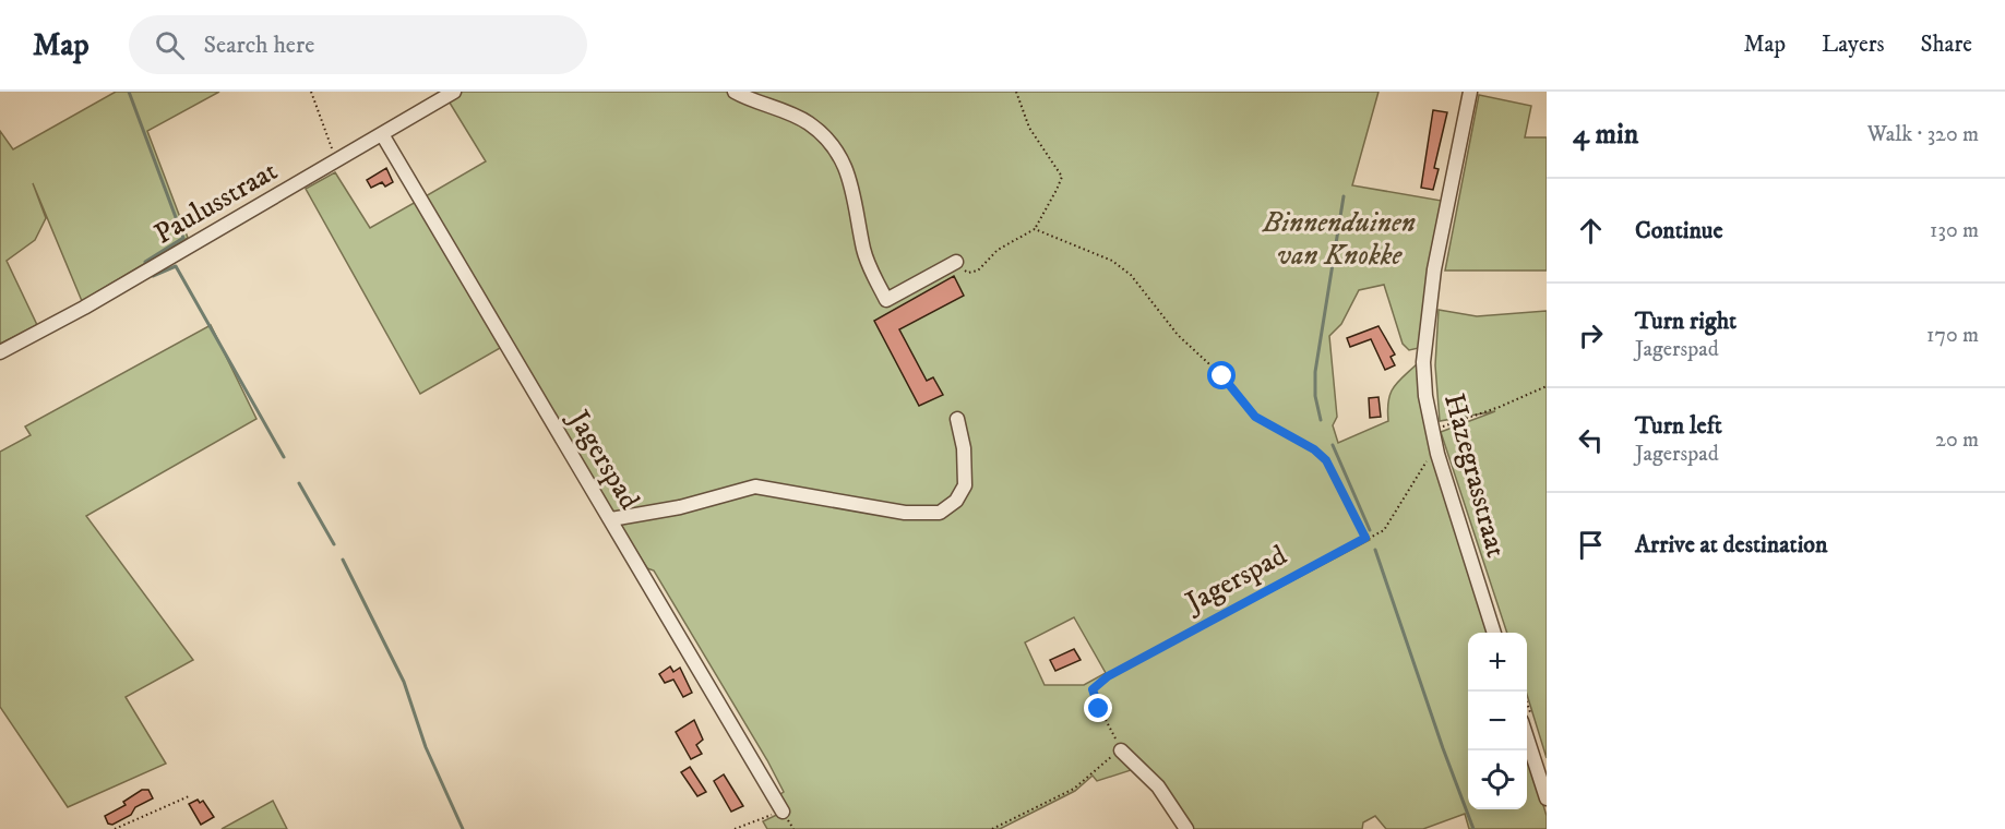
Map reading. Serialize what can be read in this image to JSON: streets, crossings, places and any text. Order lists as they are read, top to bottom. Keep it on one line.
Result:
{"streets":{"street":["Paulusstraat","Jagerspad","Hazegrasstraat"]},"crossings":[["Paulusstraat","Jagerspad"],["Jagerspad","Hazegrasstraat"]],"parks":["Binnenduinen van Knokke"],"page":{"header":"Map","search":"Search here","nav":["Map","Layers","Share"],"heading":["4 min","Walk · 320 m"],"list":[["Continue","130 m"],["Turn right","Jagerspad","170 m"],["Turn left","Jagerspad","20 m"],"Arrive at destination"],"map_buttons":["+","−"]}}
